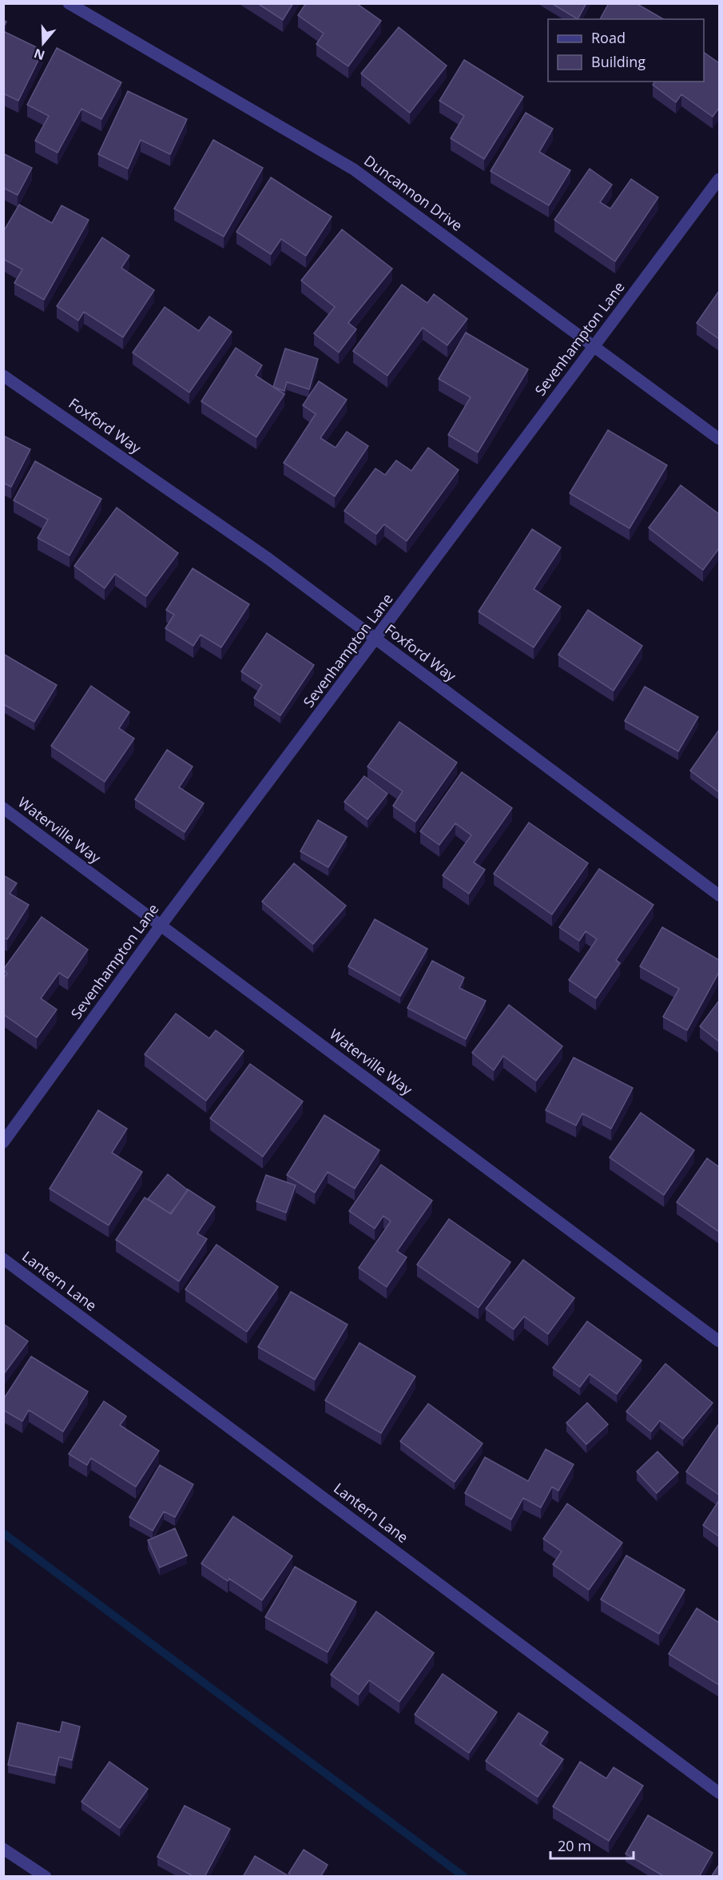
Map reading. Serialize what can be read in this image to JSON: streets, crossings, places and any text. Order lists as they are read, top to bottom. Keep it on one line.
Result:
{"streets":{"street":["Duncannon Drive","Sevenhampton Lane","Foxford Way","Waterville Way","Lantern Lane"]},"crossings":[["Duncannon Drive","Sevenhampton Lane"],["Sevenhampton Lane","Foxford Way"],["Sevenhampton Lane","Waterville Way"]],"legend":["Road","Building"],"scale_bar":"20 m","north":"bottom"}
